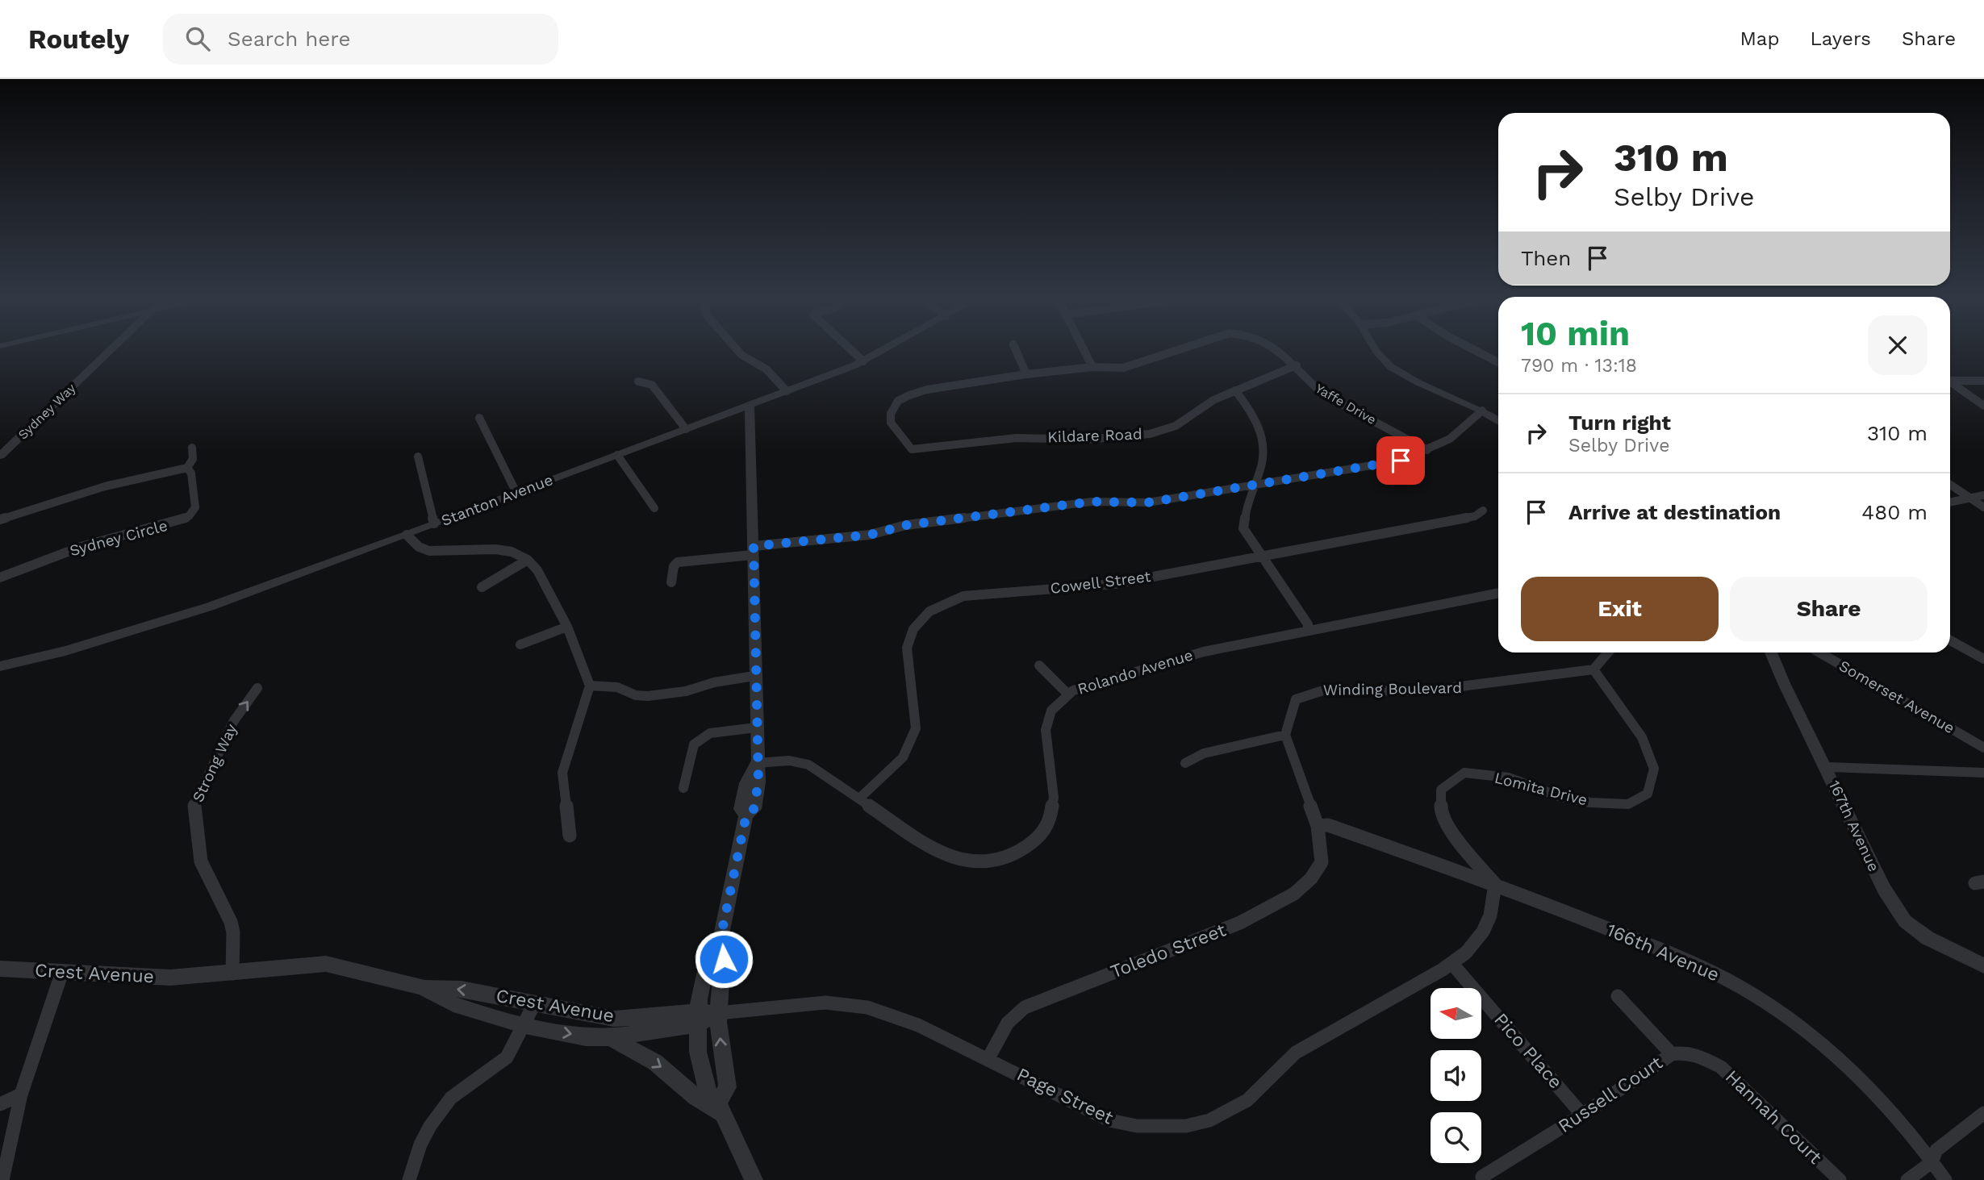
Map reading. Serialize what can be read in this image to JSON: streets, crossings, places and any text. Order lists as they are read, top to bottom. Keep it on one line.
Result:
{"streets":{"street":["Yaffe Drive","Sydney Way","Kildare Road","Stanton Avenue","Sydney Circle","Cowell Street","Rolando Avenue","Winding Boulevard","Somerset Avenue","Strong Way","Lomita Drive","167th Avenue","Toledo Street","166th Avenue","Crest Avenue","Pico Place","Russell Court","Page Street","Hannah Court"]},"crossings":[["Yaffe Drive","Kildare Road"],["Cowell Street","Rolando Avenue"],["Winding Boulevard","Lomita Drive"],["Strong Way","Crest Avenue"],["Lomita Drive","166th Avenue"],["Lomita Drive","Page Street"],["Toledo Street","166th Avenue"],["Toledo Street","Page Street"],["166th Avenue","Page Street"],["Crest Avenue","Page Street"],["Pico Place","Russell Court"],["Pico Place","Page Street"],["Russell Court","Hannah Court"]],"one_way":["Strong Way"],"north":"left","page":{"header":"Routely","search":"Search here","nav":["Map","Layers","Share"],"turn":["310 m","Selby Drive"],"then":"Then","heading":["10 min","790 m · 13:18"],"list":[{"name":"Turn right","note":"Selby Drive","value":"310 m"},{"name":"Arrive at destination","value":"480 m"}],"buttons":["Exit","Share"]}}
